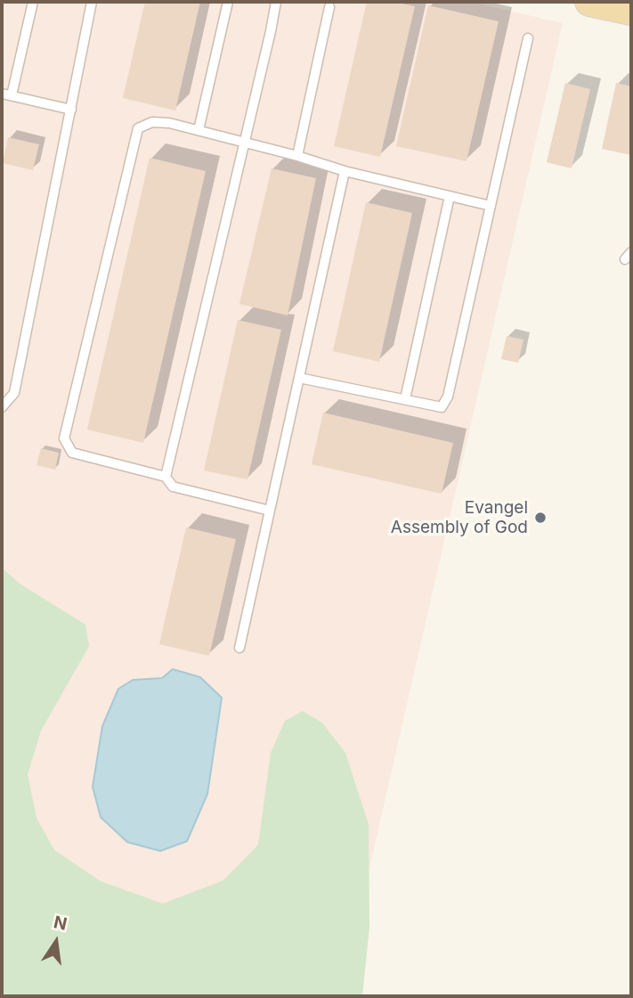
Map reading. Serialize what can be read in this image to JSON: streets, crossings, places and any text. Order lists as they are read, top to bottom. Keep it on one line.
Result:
{"places":["Evangel Assembly of God"],"north":"top"}
